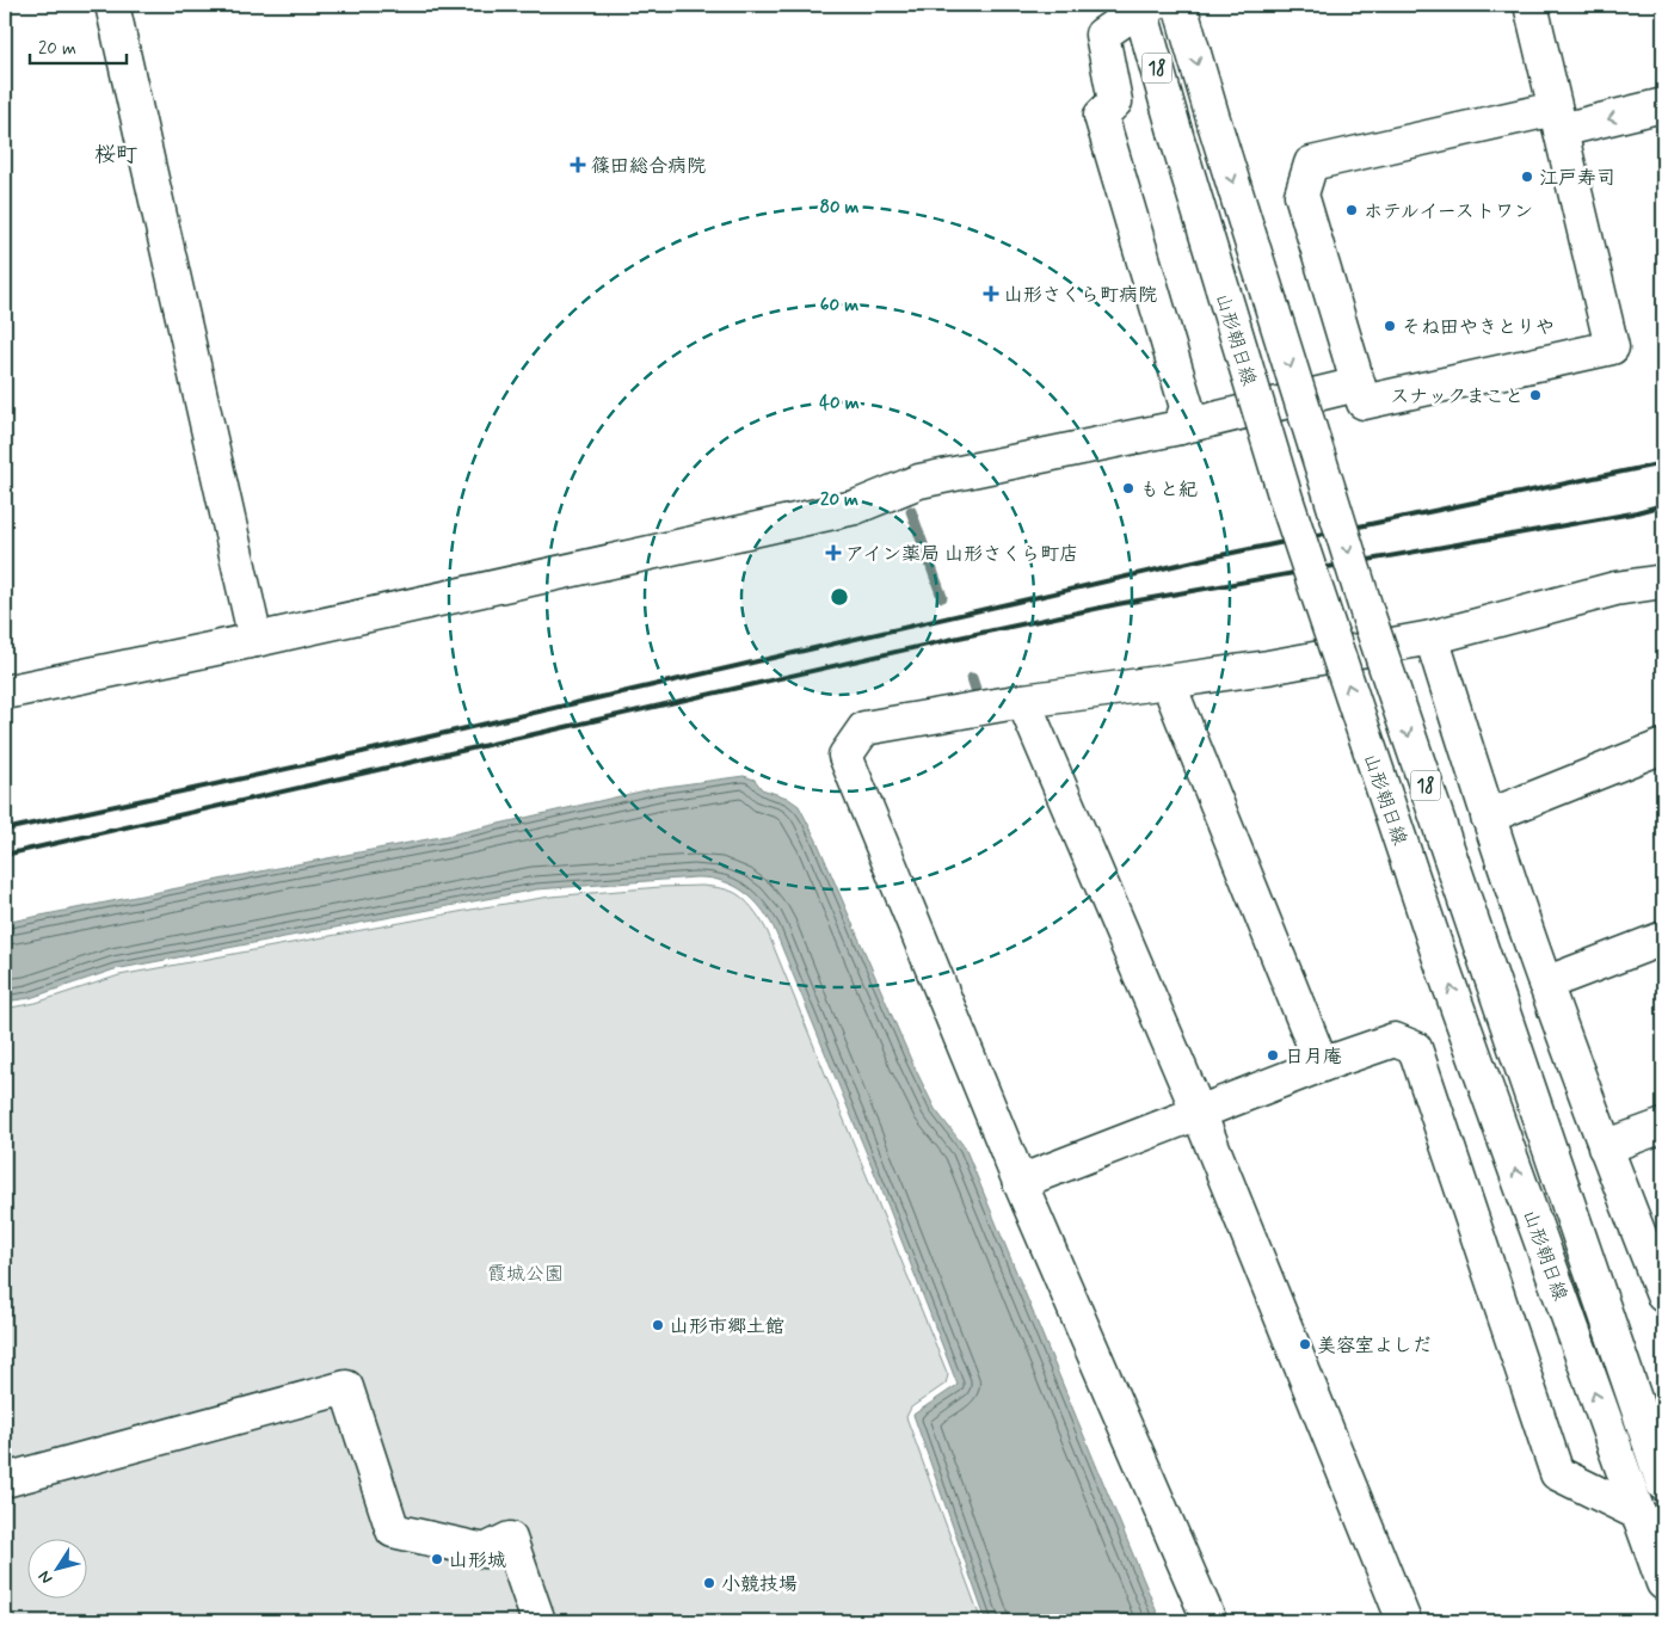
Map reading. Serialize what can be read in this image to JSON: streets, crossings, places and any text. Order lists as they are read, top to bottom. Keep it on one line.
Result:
{"streets":{"street":["18","山形朝日線"]},"districts":["桜町"],"parks":["霞城公園"],"places":{"health":["篠田総合病院","山形さくら町病院","アイン薬局 山形さくら町店"],"other":["江戸寿司","ホテルイーストワン","そね田やきとりや","スナックまこと","もと紀","日月庵","山形市郷土館","美容室よしだ","山形城","小競技場"]},"scale_bar":"20 m","north":"bottom left","rings":["80 m","60 m","40 m","20 m"]}
